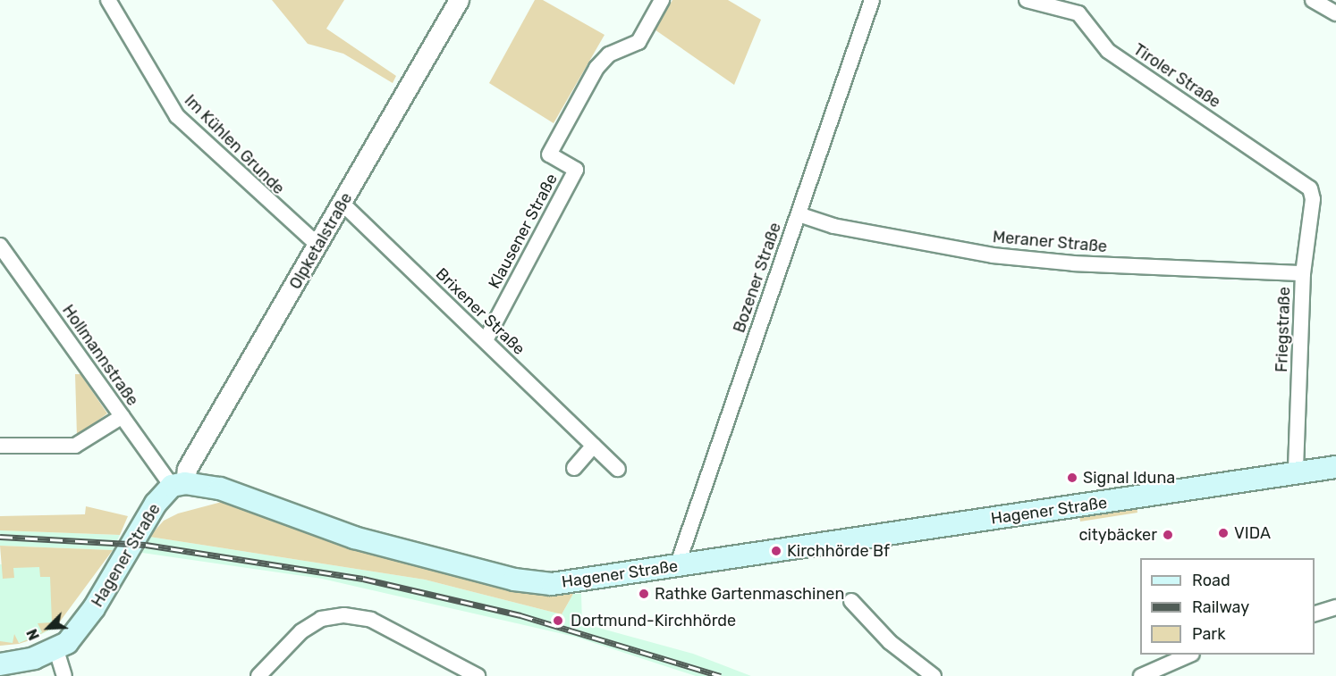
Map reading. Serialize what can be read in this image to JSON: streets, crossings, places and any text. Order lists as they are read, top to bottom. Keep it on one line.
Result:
{"streets":{"main road":["Hagener Straße"],"street":["Tiroler Straße","Im Kühlen Grunde","Klausener Straße","Olpketalstraße","Meraner Straße","Bozener Straße","Brixener Straße","Friegstraße","Hollmannstraße"]},"crossings":[["Tiroler Straße","Friegstraße"],["Im Kühlen Grunde","Olpketalstraße"],["Klausener Straße","Brixener Straße"],["Olpketalstraße","Brixener Straße"],["Olpketalstraße","Hollmannstraße"],["Olpketalstraße","Hagener Straße"],["Meraner Straße","Bozener Straße"],["Meraner Straße","Friegstraße"],["Bozener Straße","Hagener Straße"],["Friegstraße","Hagener Straße"],["Hollmannstraße","Hagener Straße"]],"places":["Signal Iduna","VIDA","citybäcker","Kirchhörde Bf","Rathke Gartenmaschinen","Dortmund-Kirchhörde"],"legend":["Road","Railway","Park"],"north":"bottom left"}
